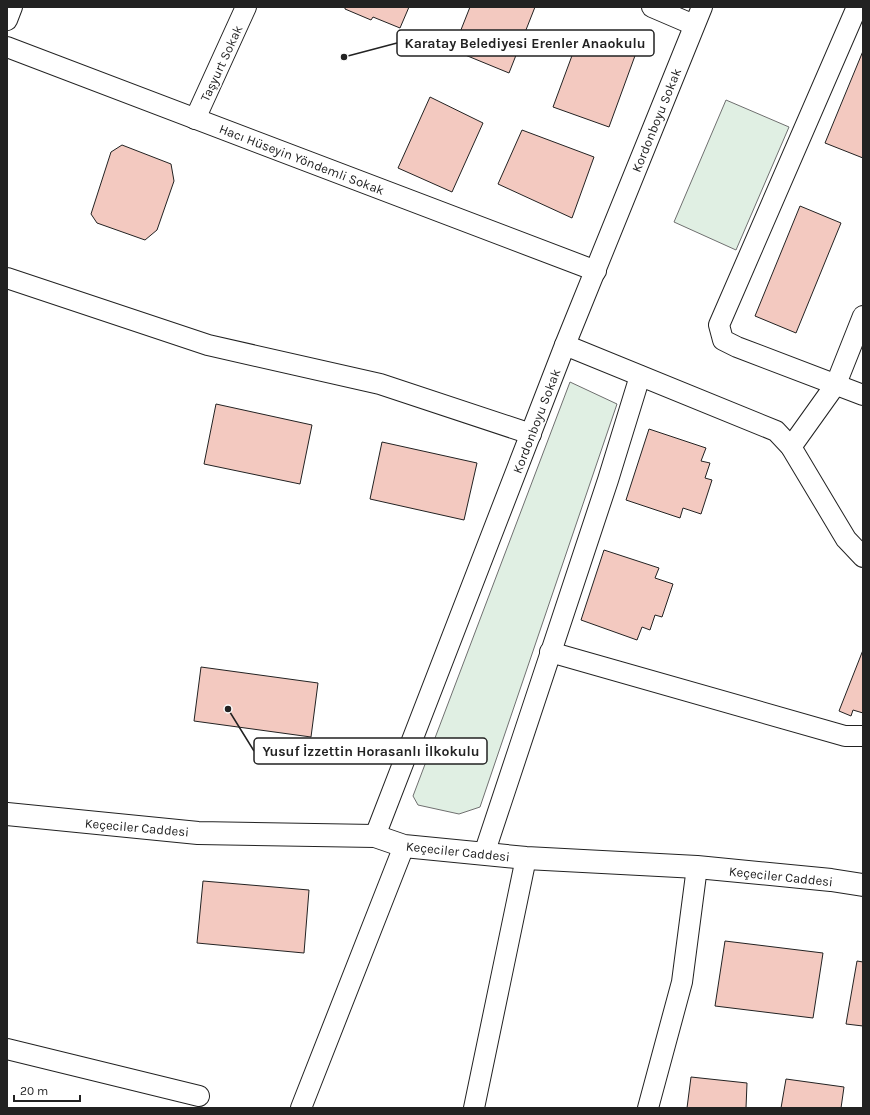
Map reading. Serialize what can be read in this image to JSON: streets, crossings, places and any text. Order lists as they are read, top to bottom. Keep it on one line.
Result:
{"streets":{"street":["Taşyurt Sokak","Kordonboyu Sokak","Hacı Hüseyin Yöndemli Sokak","Keçeciler Caddesi"]},"crossings":[["Taşyurt Sokak","Hacı Hüseyin Yöndemli Sokak"],["Kordonboyu Sokak","Hacı Hüseyin Yöndemli Sokak"],["Kordonboyu Sokak","Keçeciler Caddesi"]],"places":["Karatay Belediyesi Erenler Anaokulu","Yusuf İzzettin Horasanlı İlkokulu"],"scale_bar":"20 m"}
